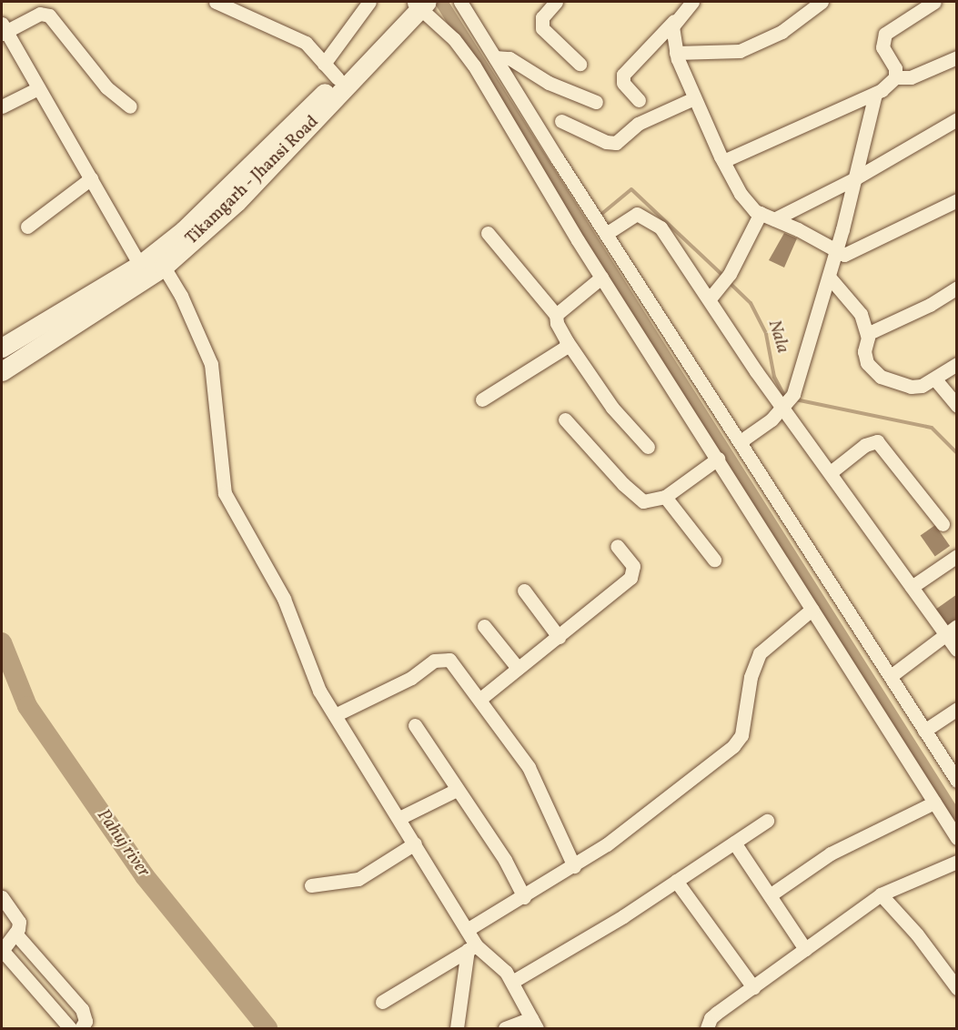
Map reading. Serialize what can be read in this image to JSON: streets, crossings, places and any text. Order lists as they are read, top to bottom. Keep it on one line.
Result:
{"streets":{"street":["Tikamgarh - Jhansi Road"]},"water":["Nala","Pahuj river"]}
